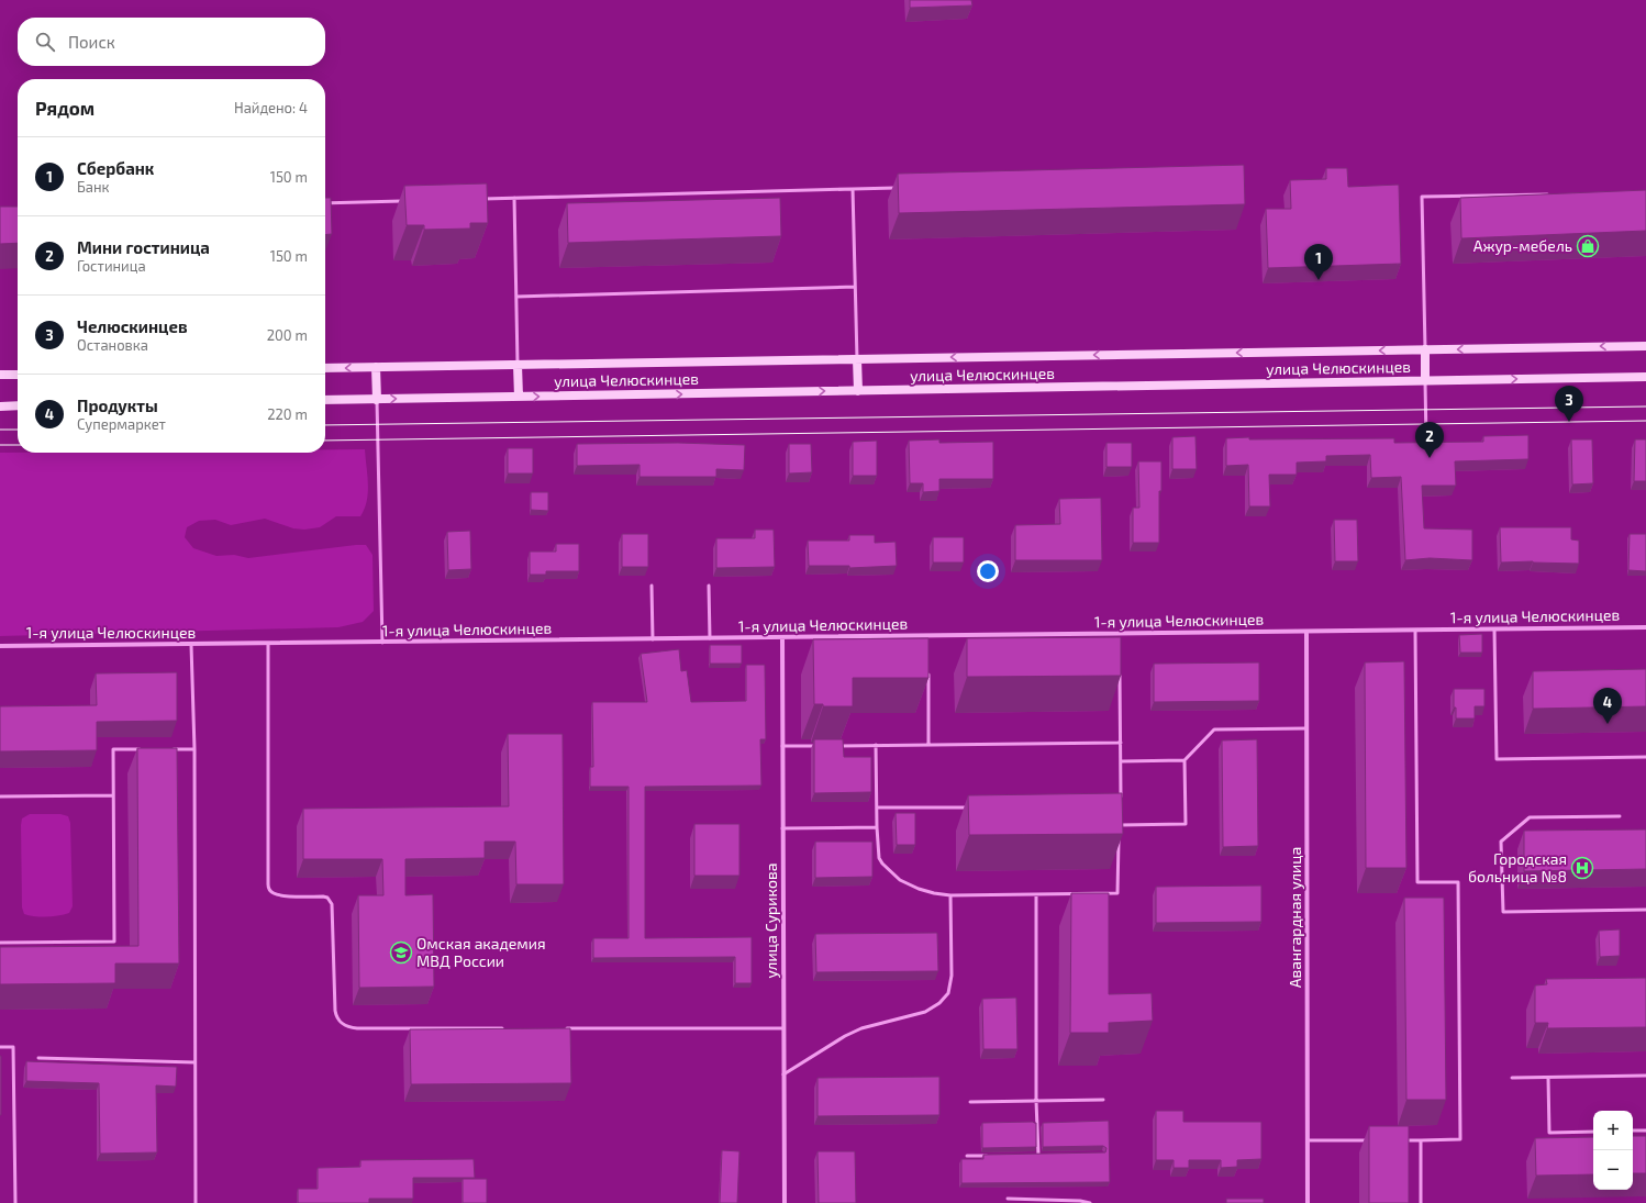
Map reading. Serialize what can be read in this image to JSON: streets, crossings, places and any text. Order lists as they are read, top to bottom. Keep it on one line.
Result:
{"streets":{"main road":["улица Челюскинцев"],"street":["1-я улица Челюскинцев","Авангардная улица","улица Сурикова"]},"crossings":[["1-я улица Челюскинцев","Авангардная улица"],["1-я улица Челюскинцев","улица Сурикова"]],"places":{"shop":["Ажур-мебель"],"hospital":["Городская больница №8"],"school or university":["Омская академия МВД России"]},"page":{"search":"Поиск","heading":["Рядом","Найдено: 4"],"list":[{"mark":"1","name":"Сбербанк","note":"Банк","value":"150 m"},{"mark":"2","name":"Мини гостиница","note":"Гостиница","value":"150 m"},{"mark":"3","name":"Челюскинцев","note":"Остановка","value":"200 m"},{"mark":"4","name":"Продукты","note":"Супермаркет","value":"220 m"}],"pins":["1","3","2","4"],"map_buttons":["+","−"]}}
